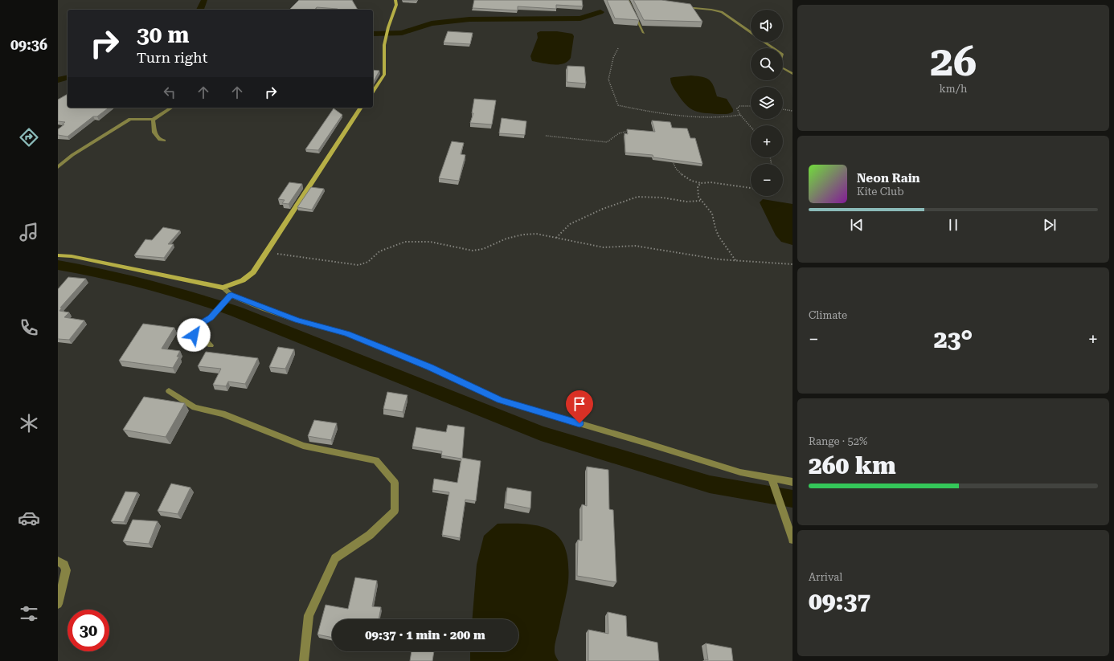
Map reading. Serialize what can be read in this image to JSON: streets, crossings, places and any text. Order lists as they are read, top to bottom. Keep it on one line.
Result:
{"page":{"tabs":"09:36","tile":[["26","km/h"],"Climate",["Range · 52%","260 km"],["Arrival","09:37"]],"map_buttons":["+","−"],"turn":["30 m","Turn right"],"song":["Neon Rain","Kite Club"],"heat":["−","23°","+"],"limit":"30","trip":"09:37 · 1 min · 200 m"}}
